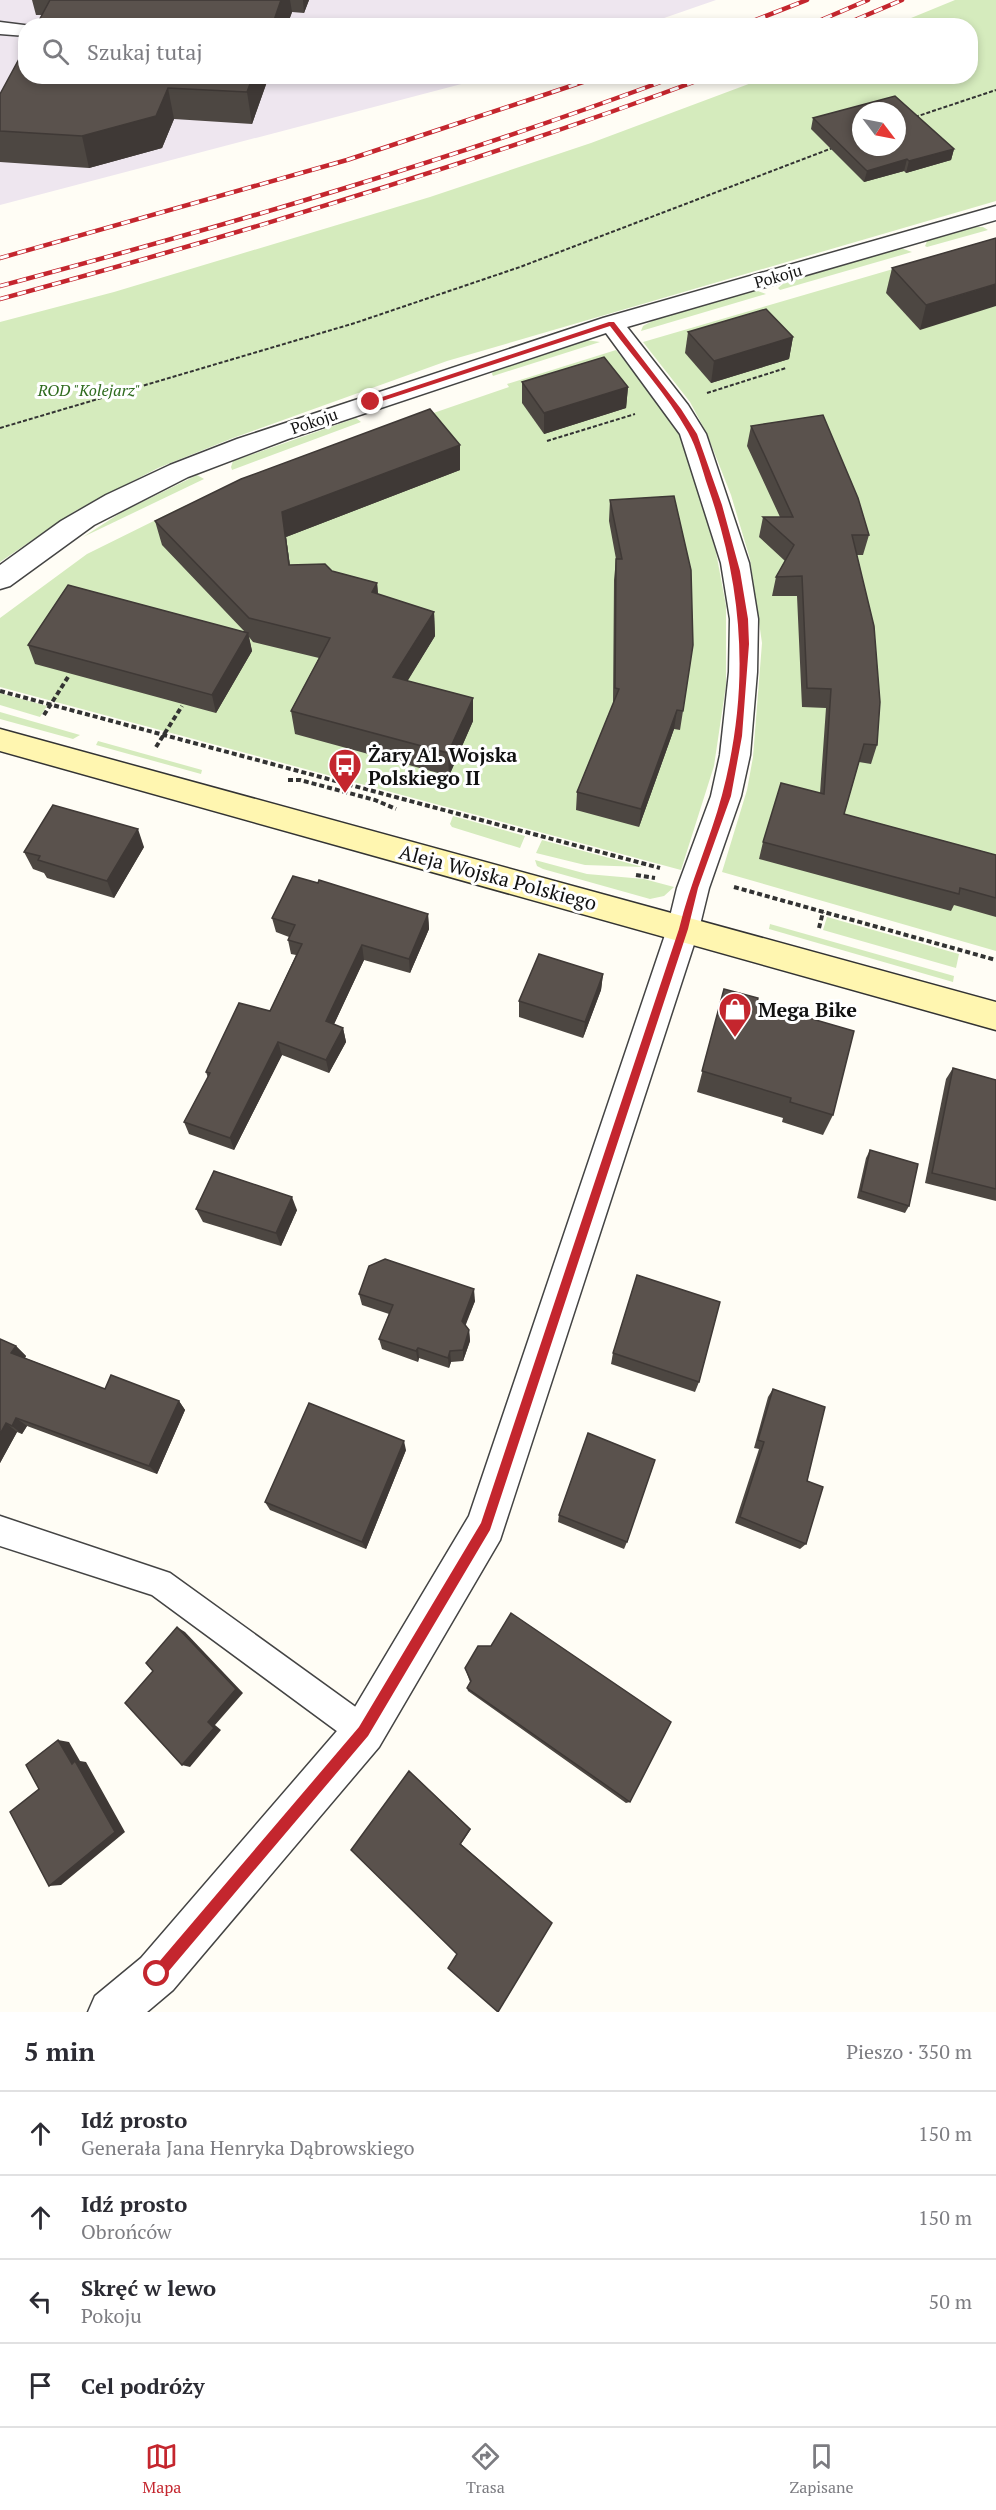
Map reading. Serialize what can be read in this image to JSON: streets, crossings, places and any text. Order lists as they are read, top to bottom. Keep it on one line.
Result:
{"streets":{"street":["Pokoju","Aleja Wojska Polskiego"]},"parks":["ROD \"Kolejarz\""],"places":{"bus stop":["Żary Al. Wojska Polskiego II"],"shop":["Mega Bike"]},"north":"bottom right","page":{"search":"Szukaj tutaj","heading":["5 min","Pieszo · 350 m"],"list":[["Idź prosto","Generała Jana Henryka Dąbrowskiego","150 m"],["Idź prosto","Obrońców","150 m"],["Skręć w lewo","Pokoju","50 m"],"Cel podróży"],"nav":["Mapa","Trasa","Zapisane"]}}
